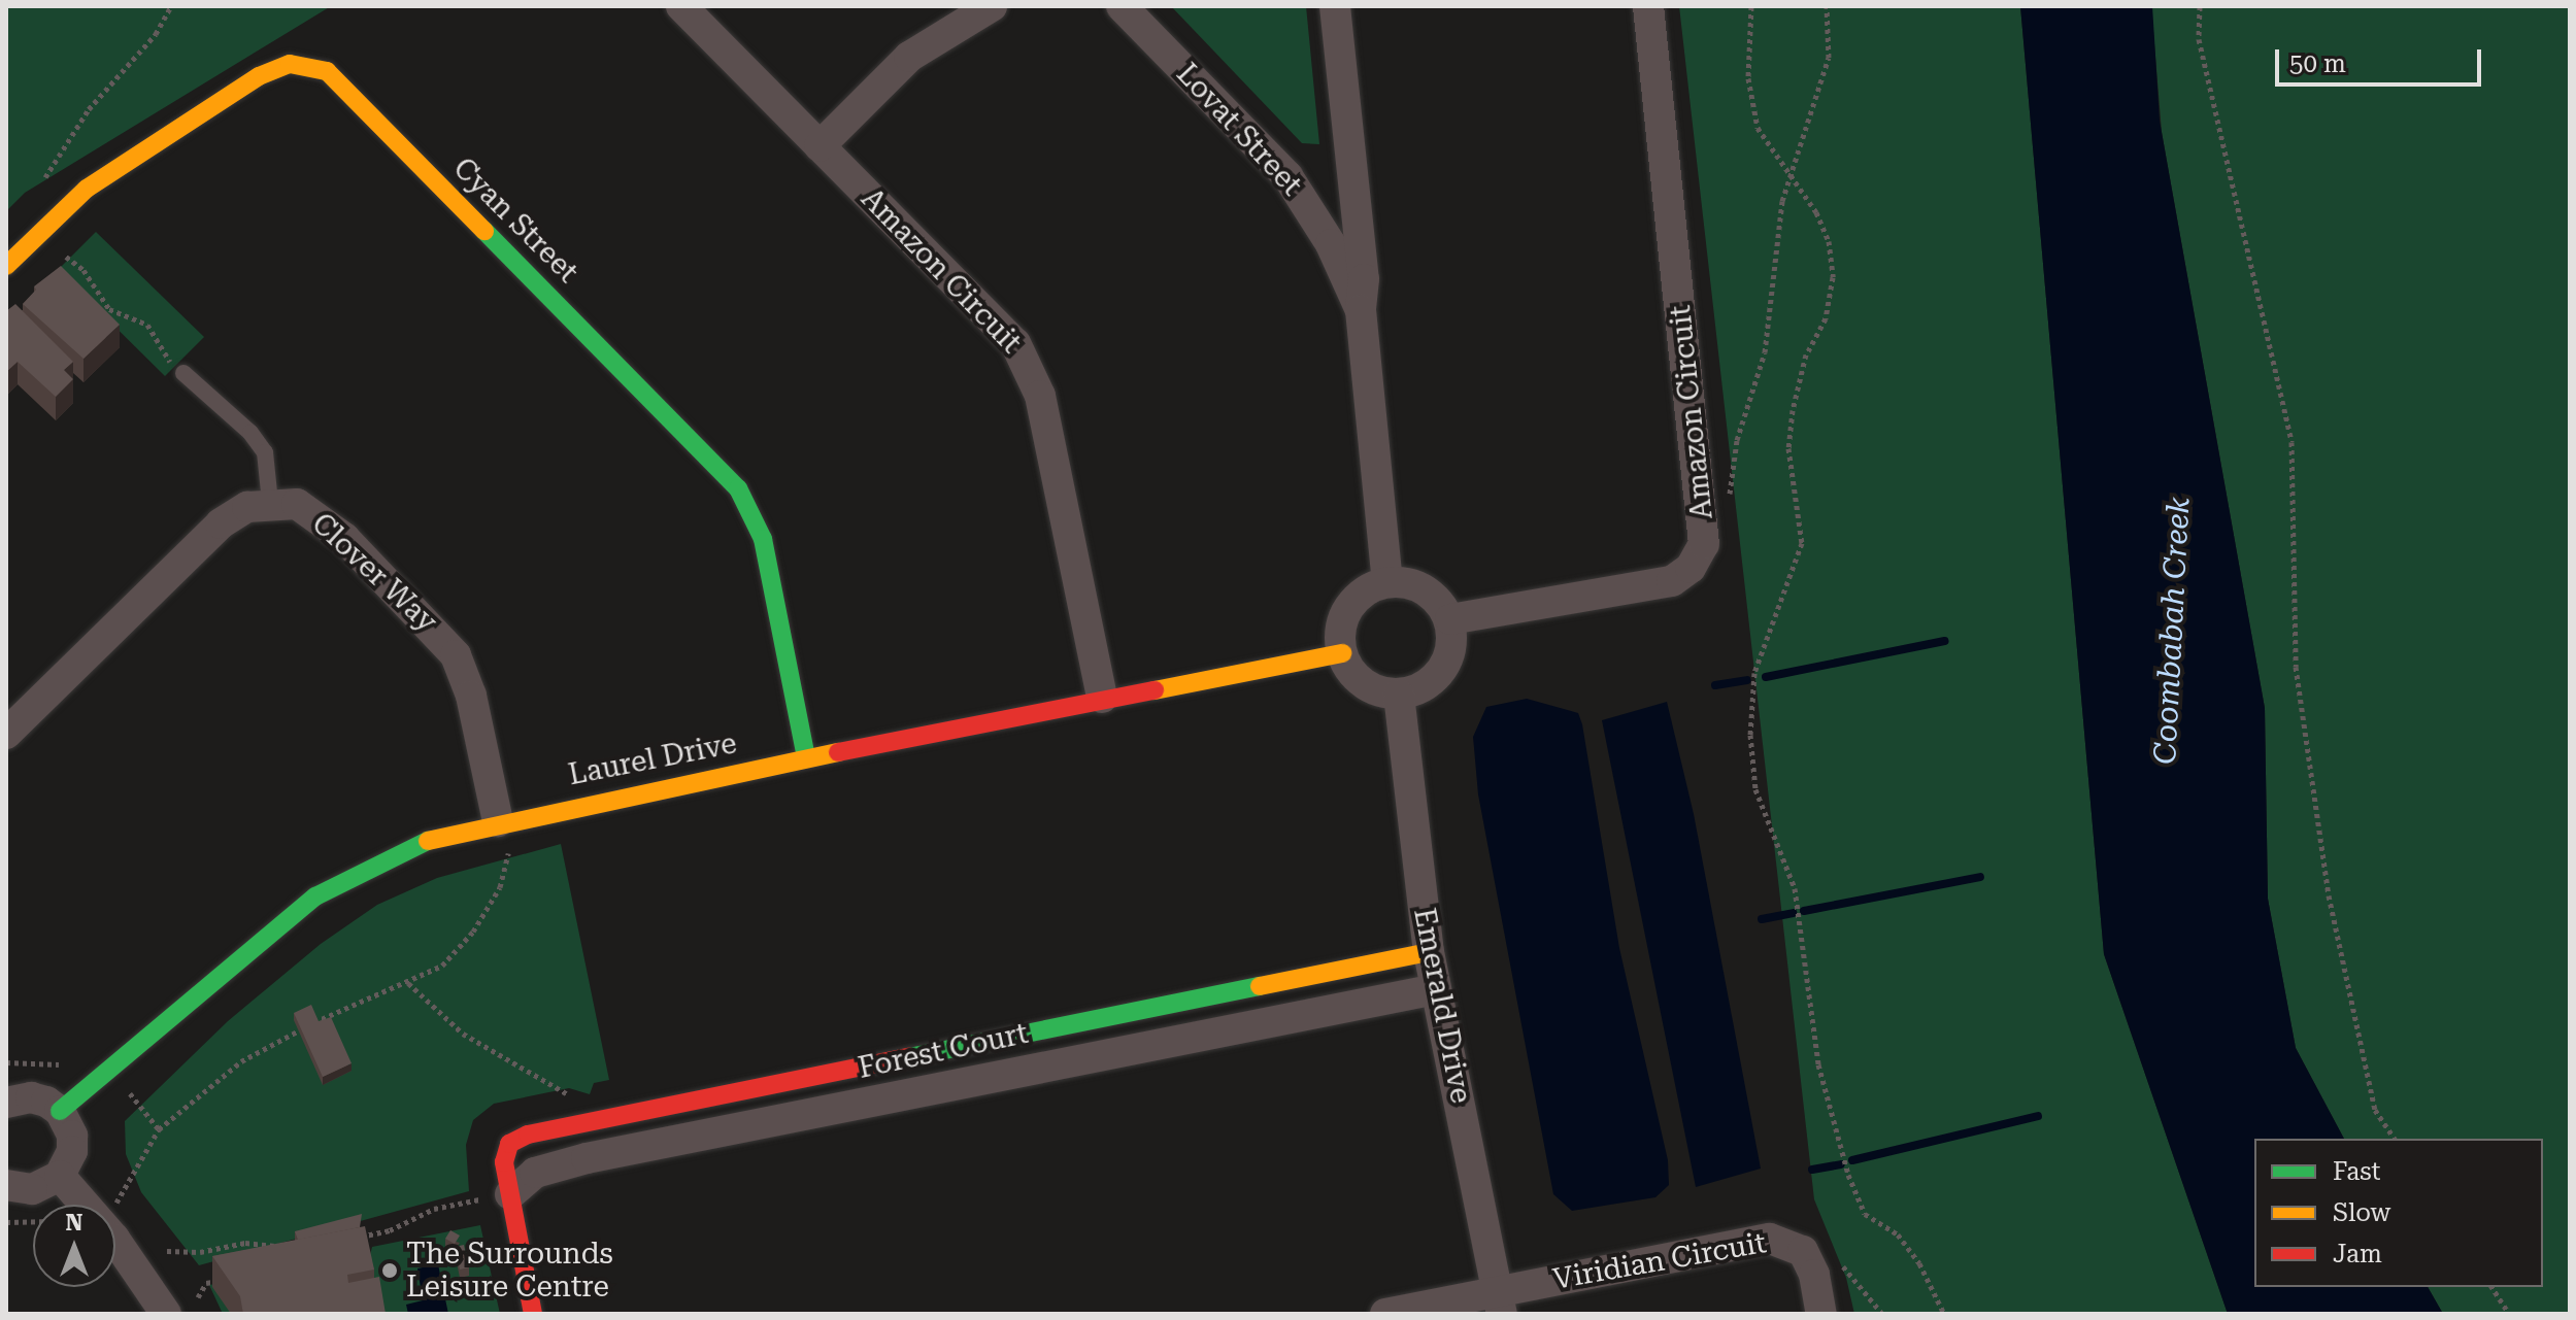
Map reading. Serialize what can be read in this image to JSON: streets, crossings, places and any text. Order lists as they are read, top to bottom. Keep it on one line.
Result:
{"streets":{"street":["Lovat Street","Cyan Street","Amazon Circuit","Clover Way","Laurel Drive","Emerald Drive","Forest Court","Viridian Circuit"]},"crossings":[["Lovat Street","Amazon Circuit"],["Lovat Street","Laurel Drive"],["Lovat Street","Emerald Drive"],["Cyan Street","Laurel Drive"],["Amazon Circuit","Laurel Drive"],["Amazon Circuit","Emerald Drive"],["Clover Way","Laurel Drive"],["Laurel Drive","Emerald Drive"],["Emerald Drive","Forest Court"],["Emerald Drive","Viridian Circuit"]],"water":["Coombabah Creek"],"places":["The Surrounds Leisure Centre"],"legend":["Fast","Slow","Jam"],"scale_bar":"50 m","north":"top"}
